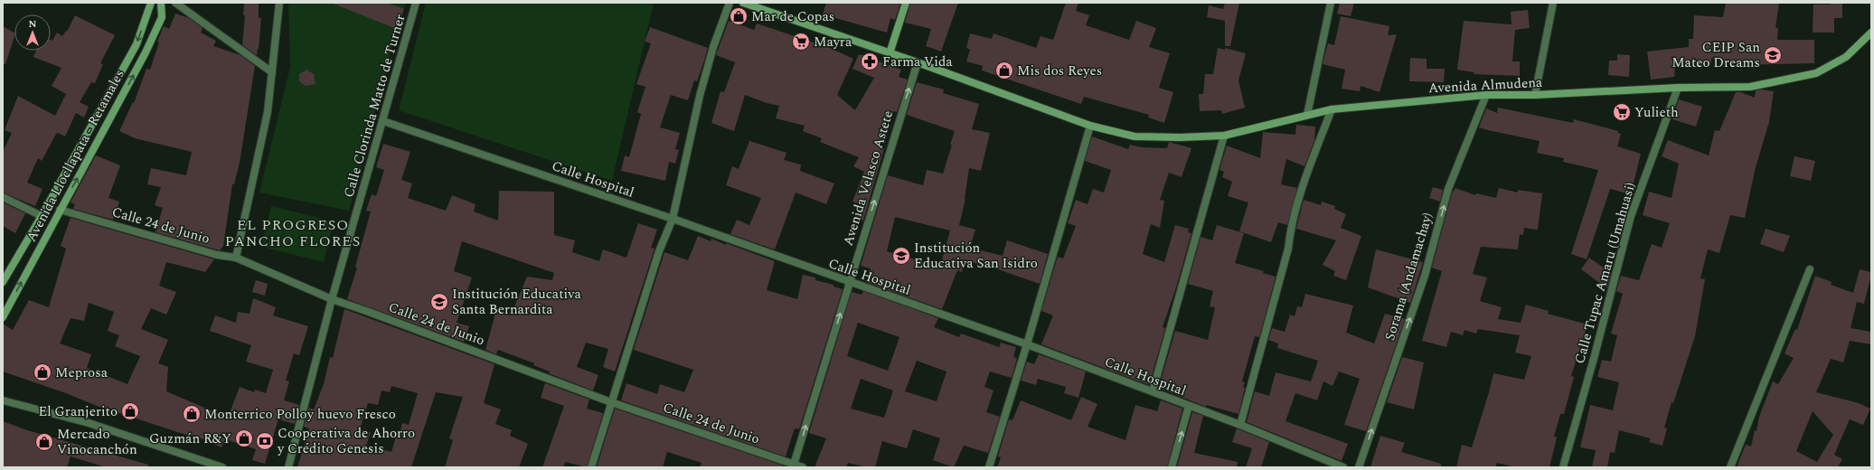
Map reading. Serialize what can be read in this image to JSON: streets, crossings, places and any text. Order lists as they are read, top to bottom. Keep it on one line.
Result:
{"streets":{"street":["Avenida Almudena","Calle Clorinda Matto de Turner","Avenida Llocllapata - Retamales","Avenida Velasco Astete","Calle Hospital","Calle 24 de Junio","Calle Tupac Amaru (Umahuasi)","Sorama (Andamachay)"]},"crossings":[["Avenida Almudena","Calle Tupac Amaru (Umahuasi)"],["Avenida Almudena","Sorama (Andamachay)"],["Calle Clorinda Matto de Turner","Calle Hospital"],["Calle Clorinda Matto de Turner","Calle 24 de Junio"],["Avenida Llocllapata - Retamales","Calle 24 de Junio"],["Avenida Velasco Astete","Calle Hospital"],["Avenida Velasco Astete","Calle 24 de Junio"]],"one_way":["Avenida Velasco Astete","Sorama (Andamachay)"],"districts":["EL PROGRESO PANCHO FLORES"],"places":{"shop":["Mar de Copas","Mis dos Reyes","Meprosa","El Granjerito","Monterrico Polloy huevo Fresco","Guzmán R&Y","Mercado Vinocanchón"],"supermarket":["Mayra","Yulieth"],"school or university":["CEIP San Mateo Dreams","Institución Educativa San Isidro","Institución Educativa Santa Bernardita"],"pharmacy":["Farma Vida"],"bank":["Cooperativa de Ahorro y Crédito Genesis"]},"north":"top"}
